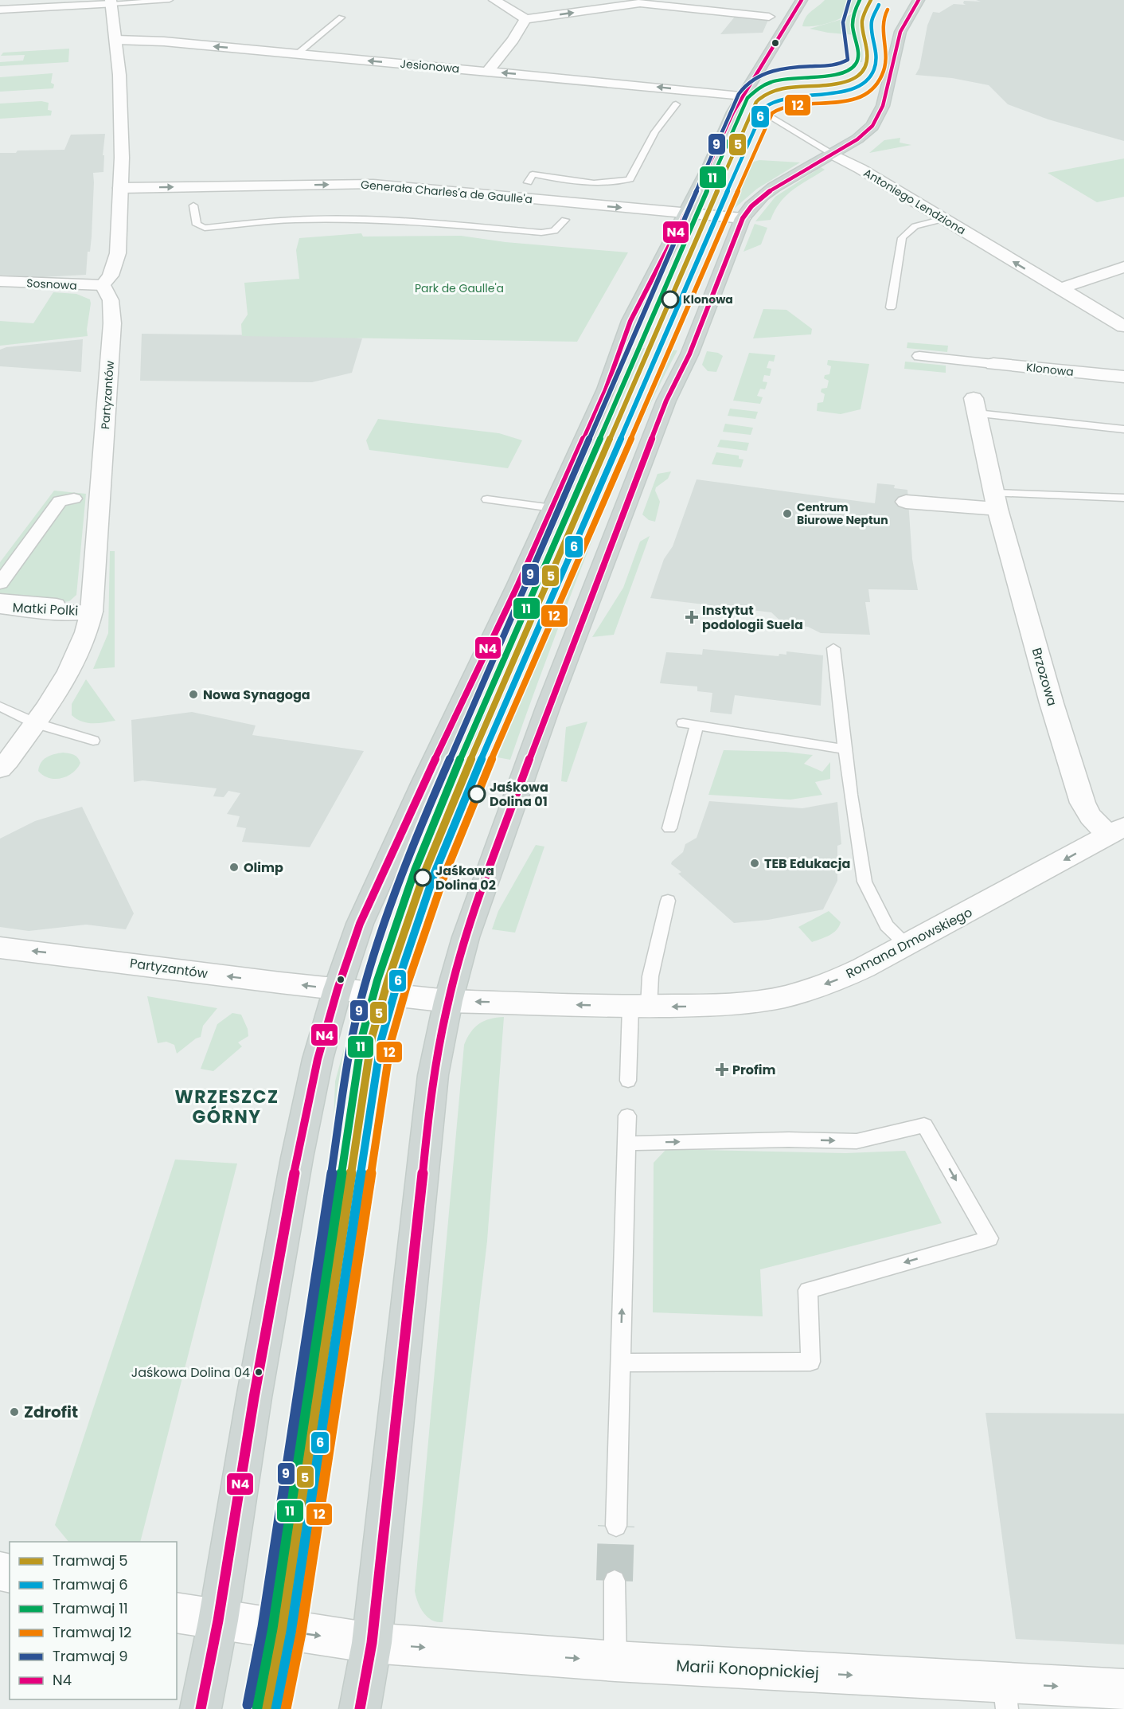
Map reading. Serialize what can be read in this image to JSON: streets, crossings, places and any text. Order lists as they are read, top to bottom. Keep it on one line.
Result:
{"streets":{"street":["Jesionowa","Generała Charles'a de Gaulle'a","Antoniego Lendziona","Sosnowa","Klonowa","Partyzantów","Matki Polki","Brzozowa","Romana Dmowskiego","Marii Konopnickiej"]},"crossings":[["Sosnowa","Partyzantów"],["Partyzantów","Matki Polki"],["Partyzantów","Romana Dmowskiego"],["Brzozowa","Romana Dmowskiego"]],"one_way":["Jesionowa","Generała Charles'a de Gaulle'a","Partyzantów","Romana Dmowskiego","Marii Konopnickiej"],"districts":["WRZESZCZ GÓRNY"],"parks":["Park de Gaulle'a"],"places":{"other":["Klonowa","Centrum Biurowe Neptun","Nowa Synagoga","Jaśkowa Dolina 01","TEB Edukacja","Olimp","Jaśkowa Dolina 02","Jaśkowa Dolina 04","Zdrofit"],"health":["Instytut podologii Suela","Profim"]},"lines":["tram line 5","tram line 11","tram line 9","transit line N4","tram line 6","tram line 12"],"legend":["Tramwaj 5","Tramwaj 6","Tramwaj 11","Tramwaj 12","Tramwaj 9","N4"]}
